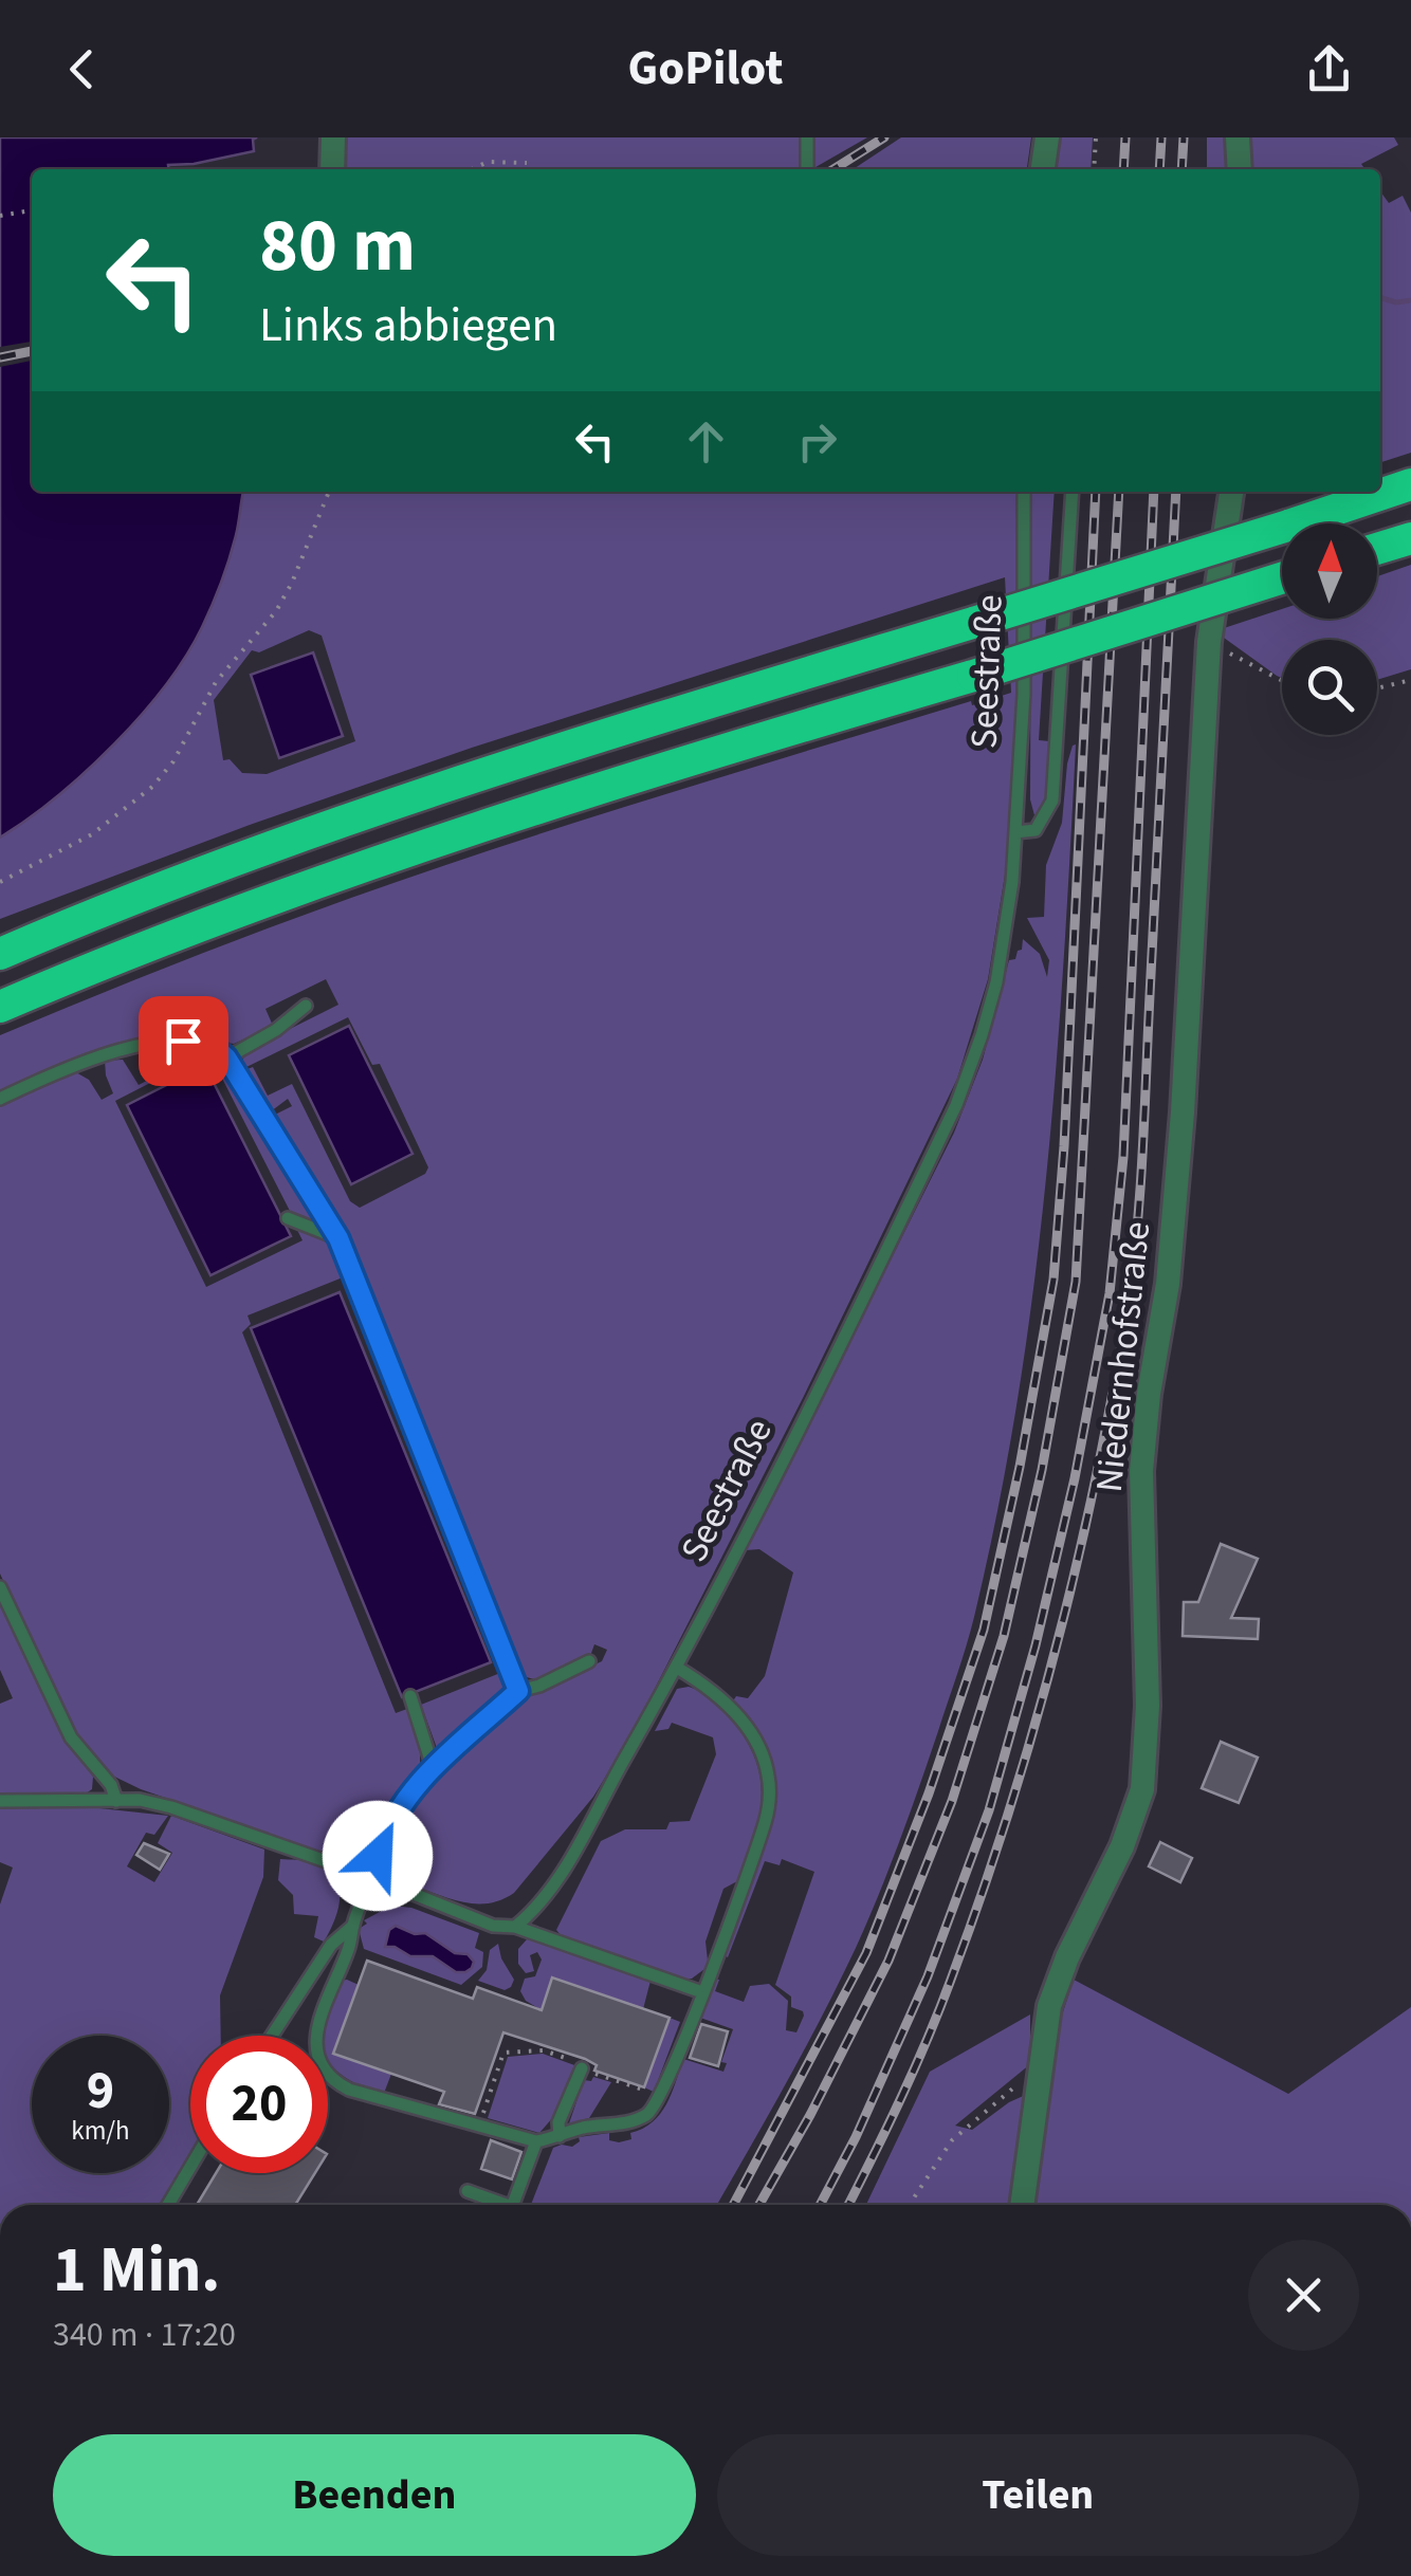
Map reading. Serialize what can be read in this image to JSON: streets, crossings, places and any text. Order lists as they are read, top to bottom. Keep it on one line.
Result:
{"streets":{"street":["Niedernhofstraße"],"lane":["Seestraße"]},"north":"top","page":{"header":"GoPilot","turn":["80 m","Links abbiegen"],"speed":"9 km/h","limit":"20","heading":["1 Min.","340 m · 17:20"],"buttons":["Beenden","Teilen"]}}
